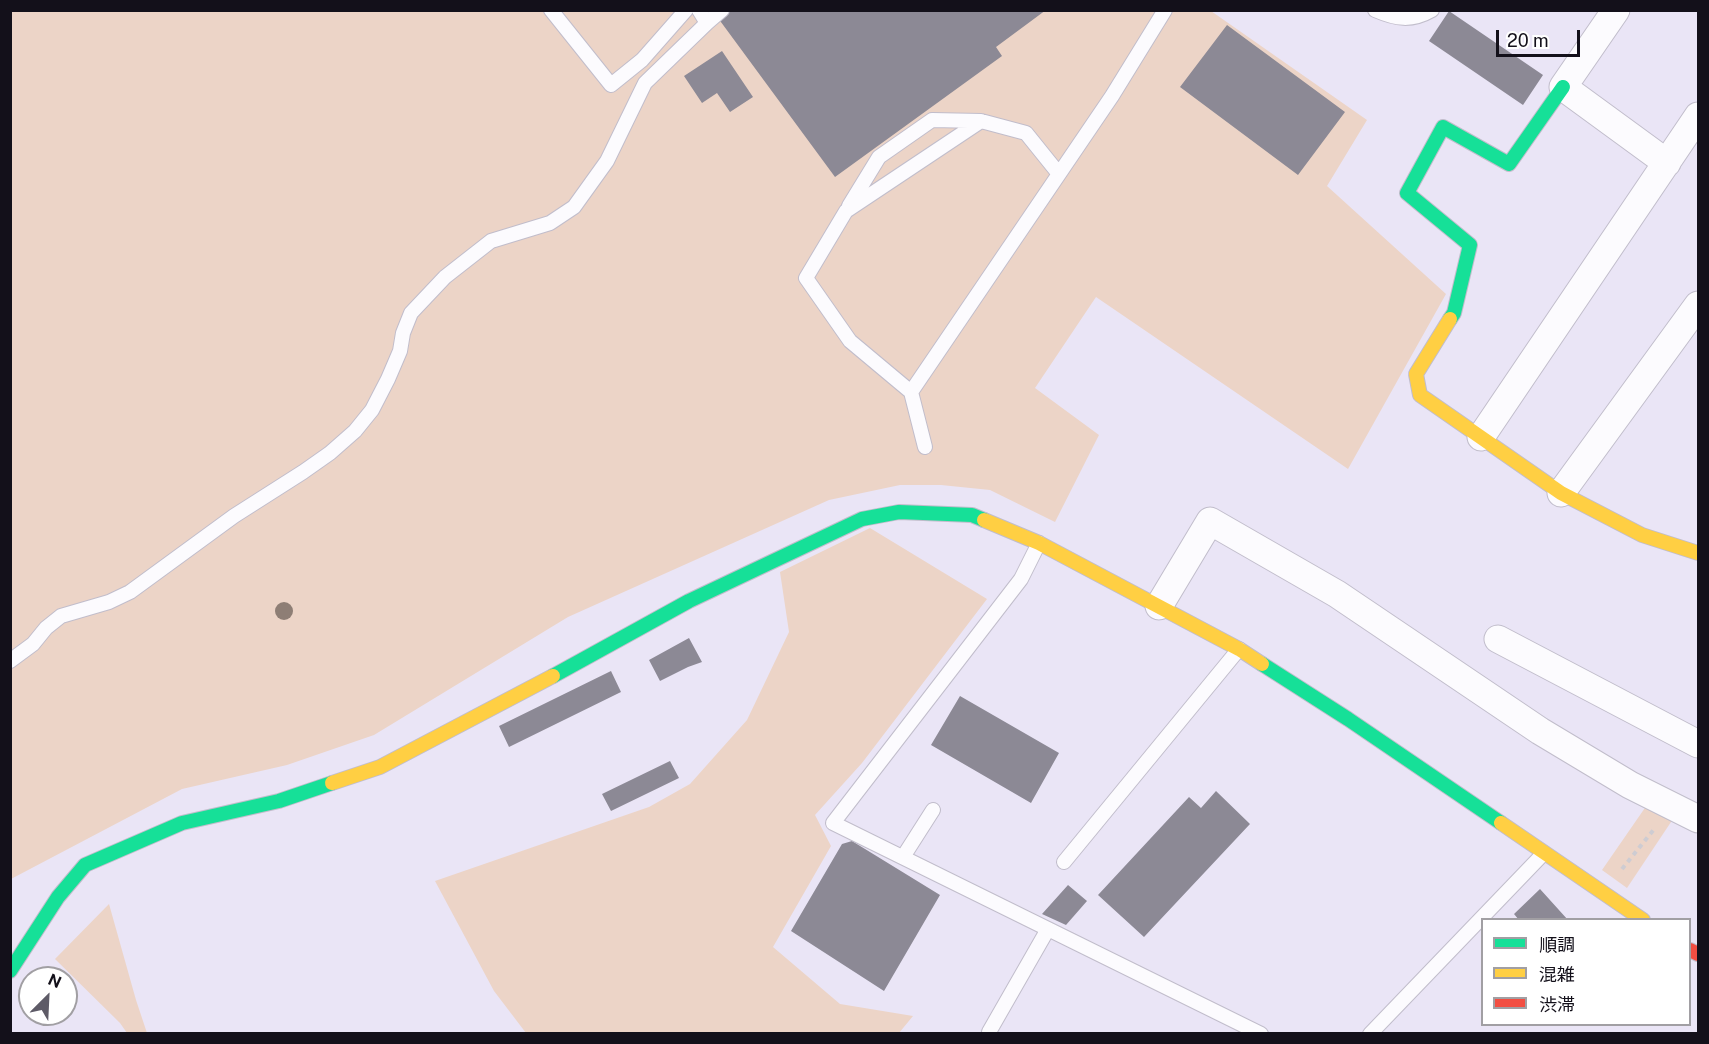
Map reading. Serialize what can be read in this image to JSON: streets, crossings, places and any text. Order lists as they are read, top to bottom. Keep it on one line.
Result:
{"legend":["順調","混雑","渋滞"],"scale_bar":"20 m","north":"top right"}
